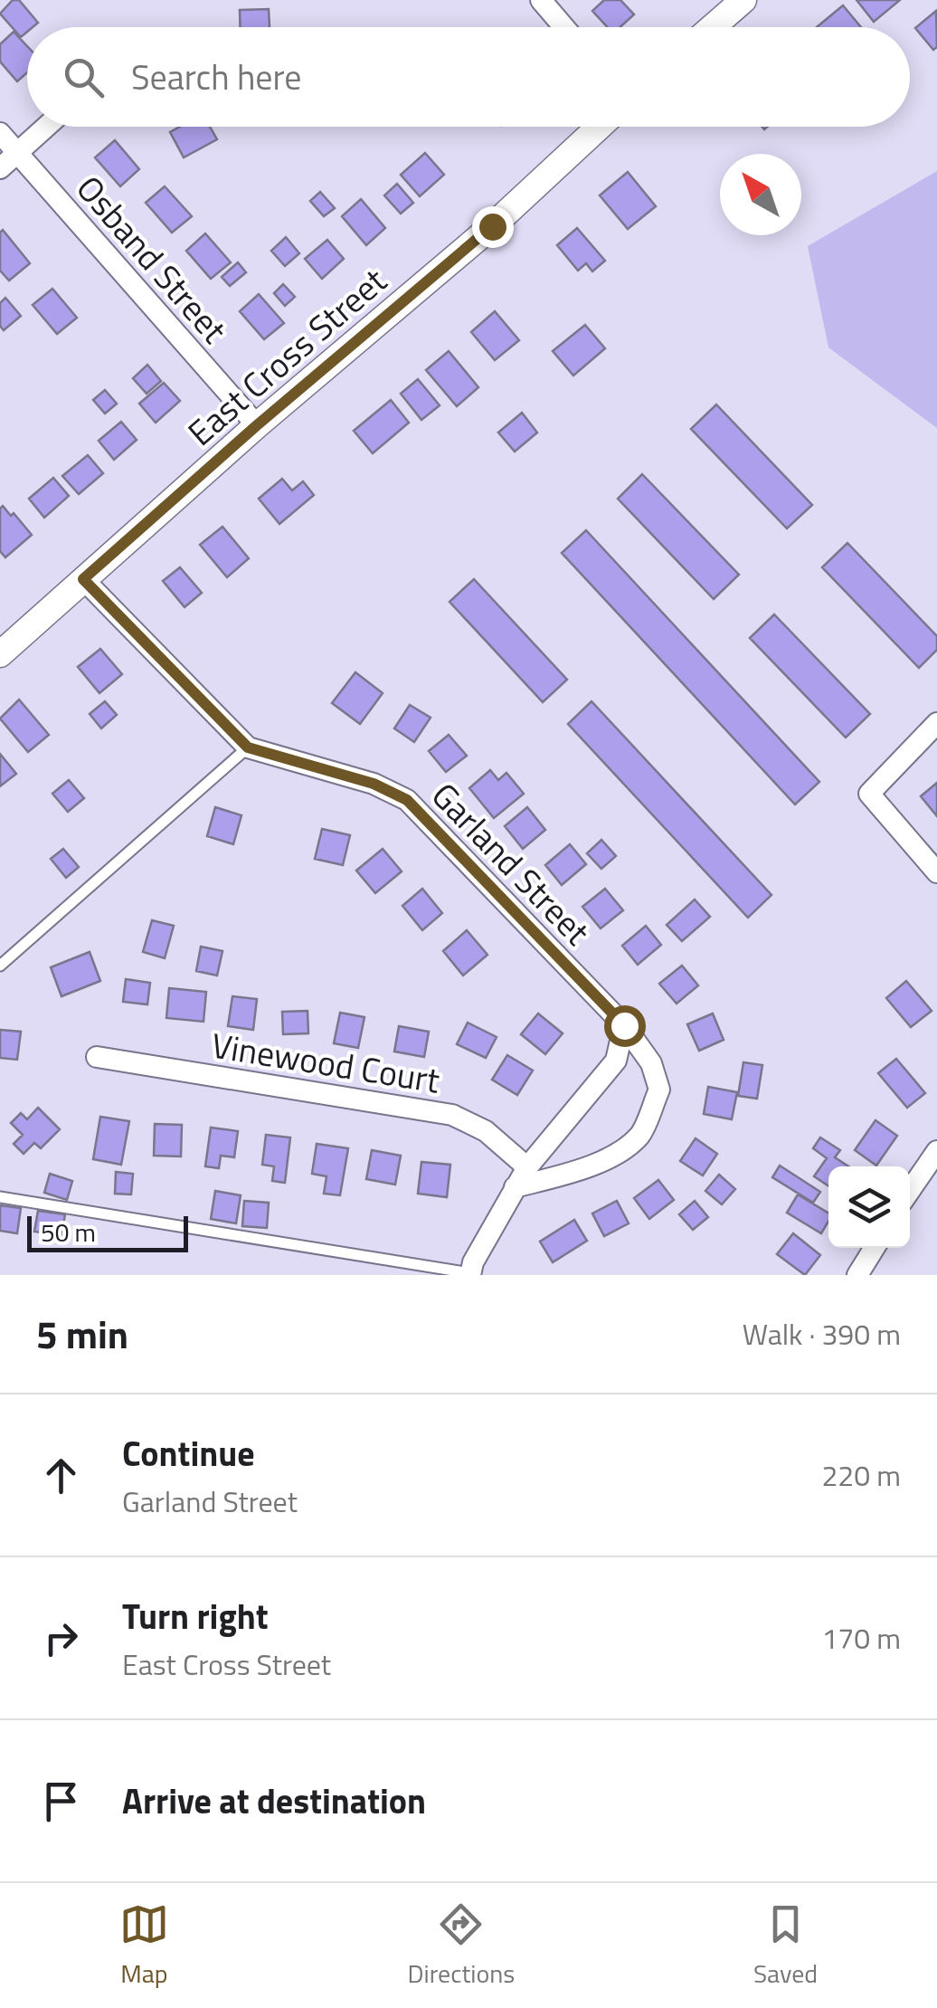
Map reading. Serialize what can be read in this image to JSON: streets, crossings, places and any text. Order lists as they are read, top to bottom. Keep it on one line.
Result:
{"streets":{"street":["Osband Street","East Cross Street","Garland Street","Vinewood Court"]},"crossings":[["Osband Street","East Cross Street"],["East Cross Street","Garland Street"]],"scale_bar":"50 m","north":"top left","page":{"search":"Search here","scale":"50 m","heading":["5 min","Walk · 390 m"],"list":[["Continue","Garland Street","220 m"],["Turn right","East Cross Street","170 m"],"Arrive at destination"],"nav":["Map","Directions","Saved"]}}
